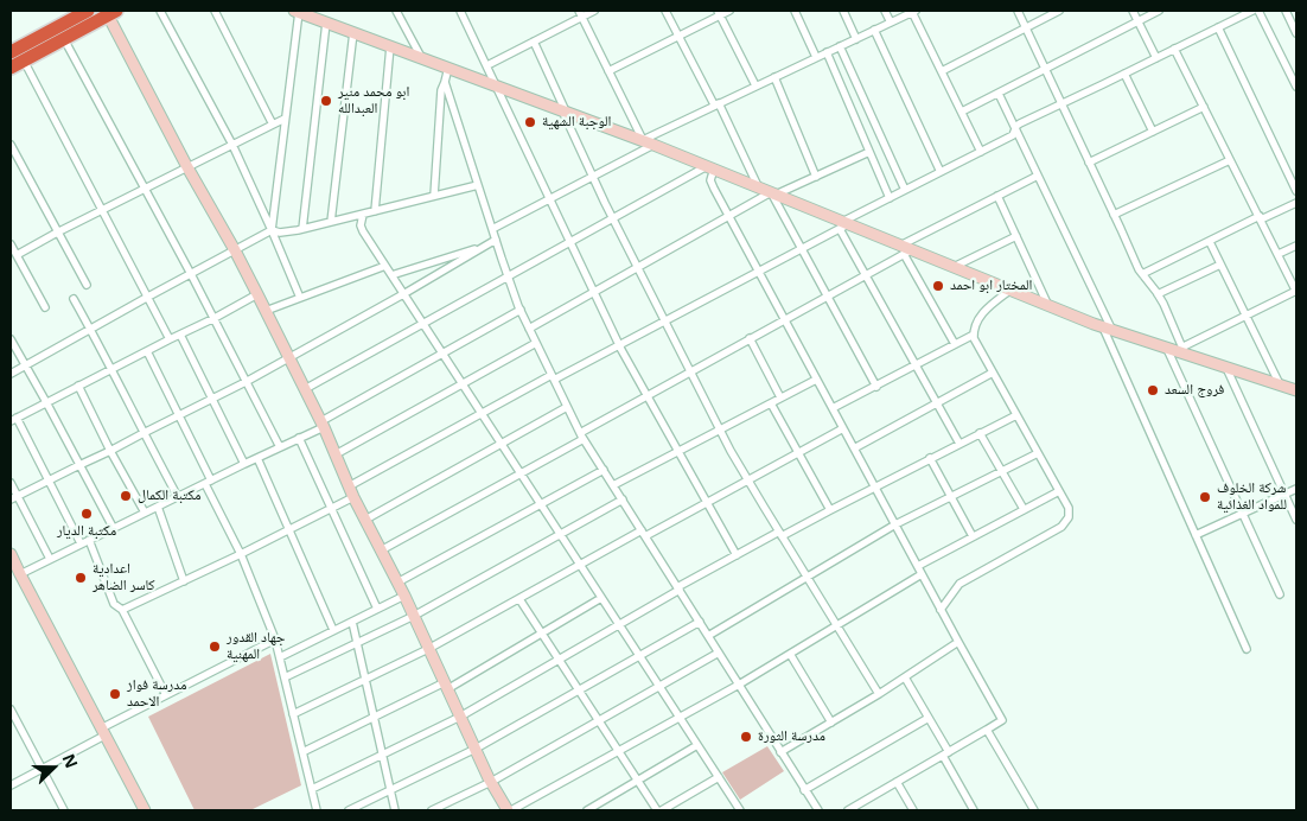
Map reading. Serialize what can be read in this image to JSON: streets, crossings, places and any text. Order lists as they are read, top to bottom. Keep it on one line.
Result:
{"places":["ابو محمد منير العبدالله","الوجبة الشهية","المختار ابو احمد","فروج السعد","مكتبة الكمال","شركة الخلوف للمواد الغذائية","مكتبة الديار","اعدادية كاسر الضاهر","جهاد القدور المهنية","مدرسة فواز الاحمد","مدرسة الثورة"],"north":"right"}
